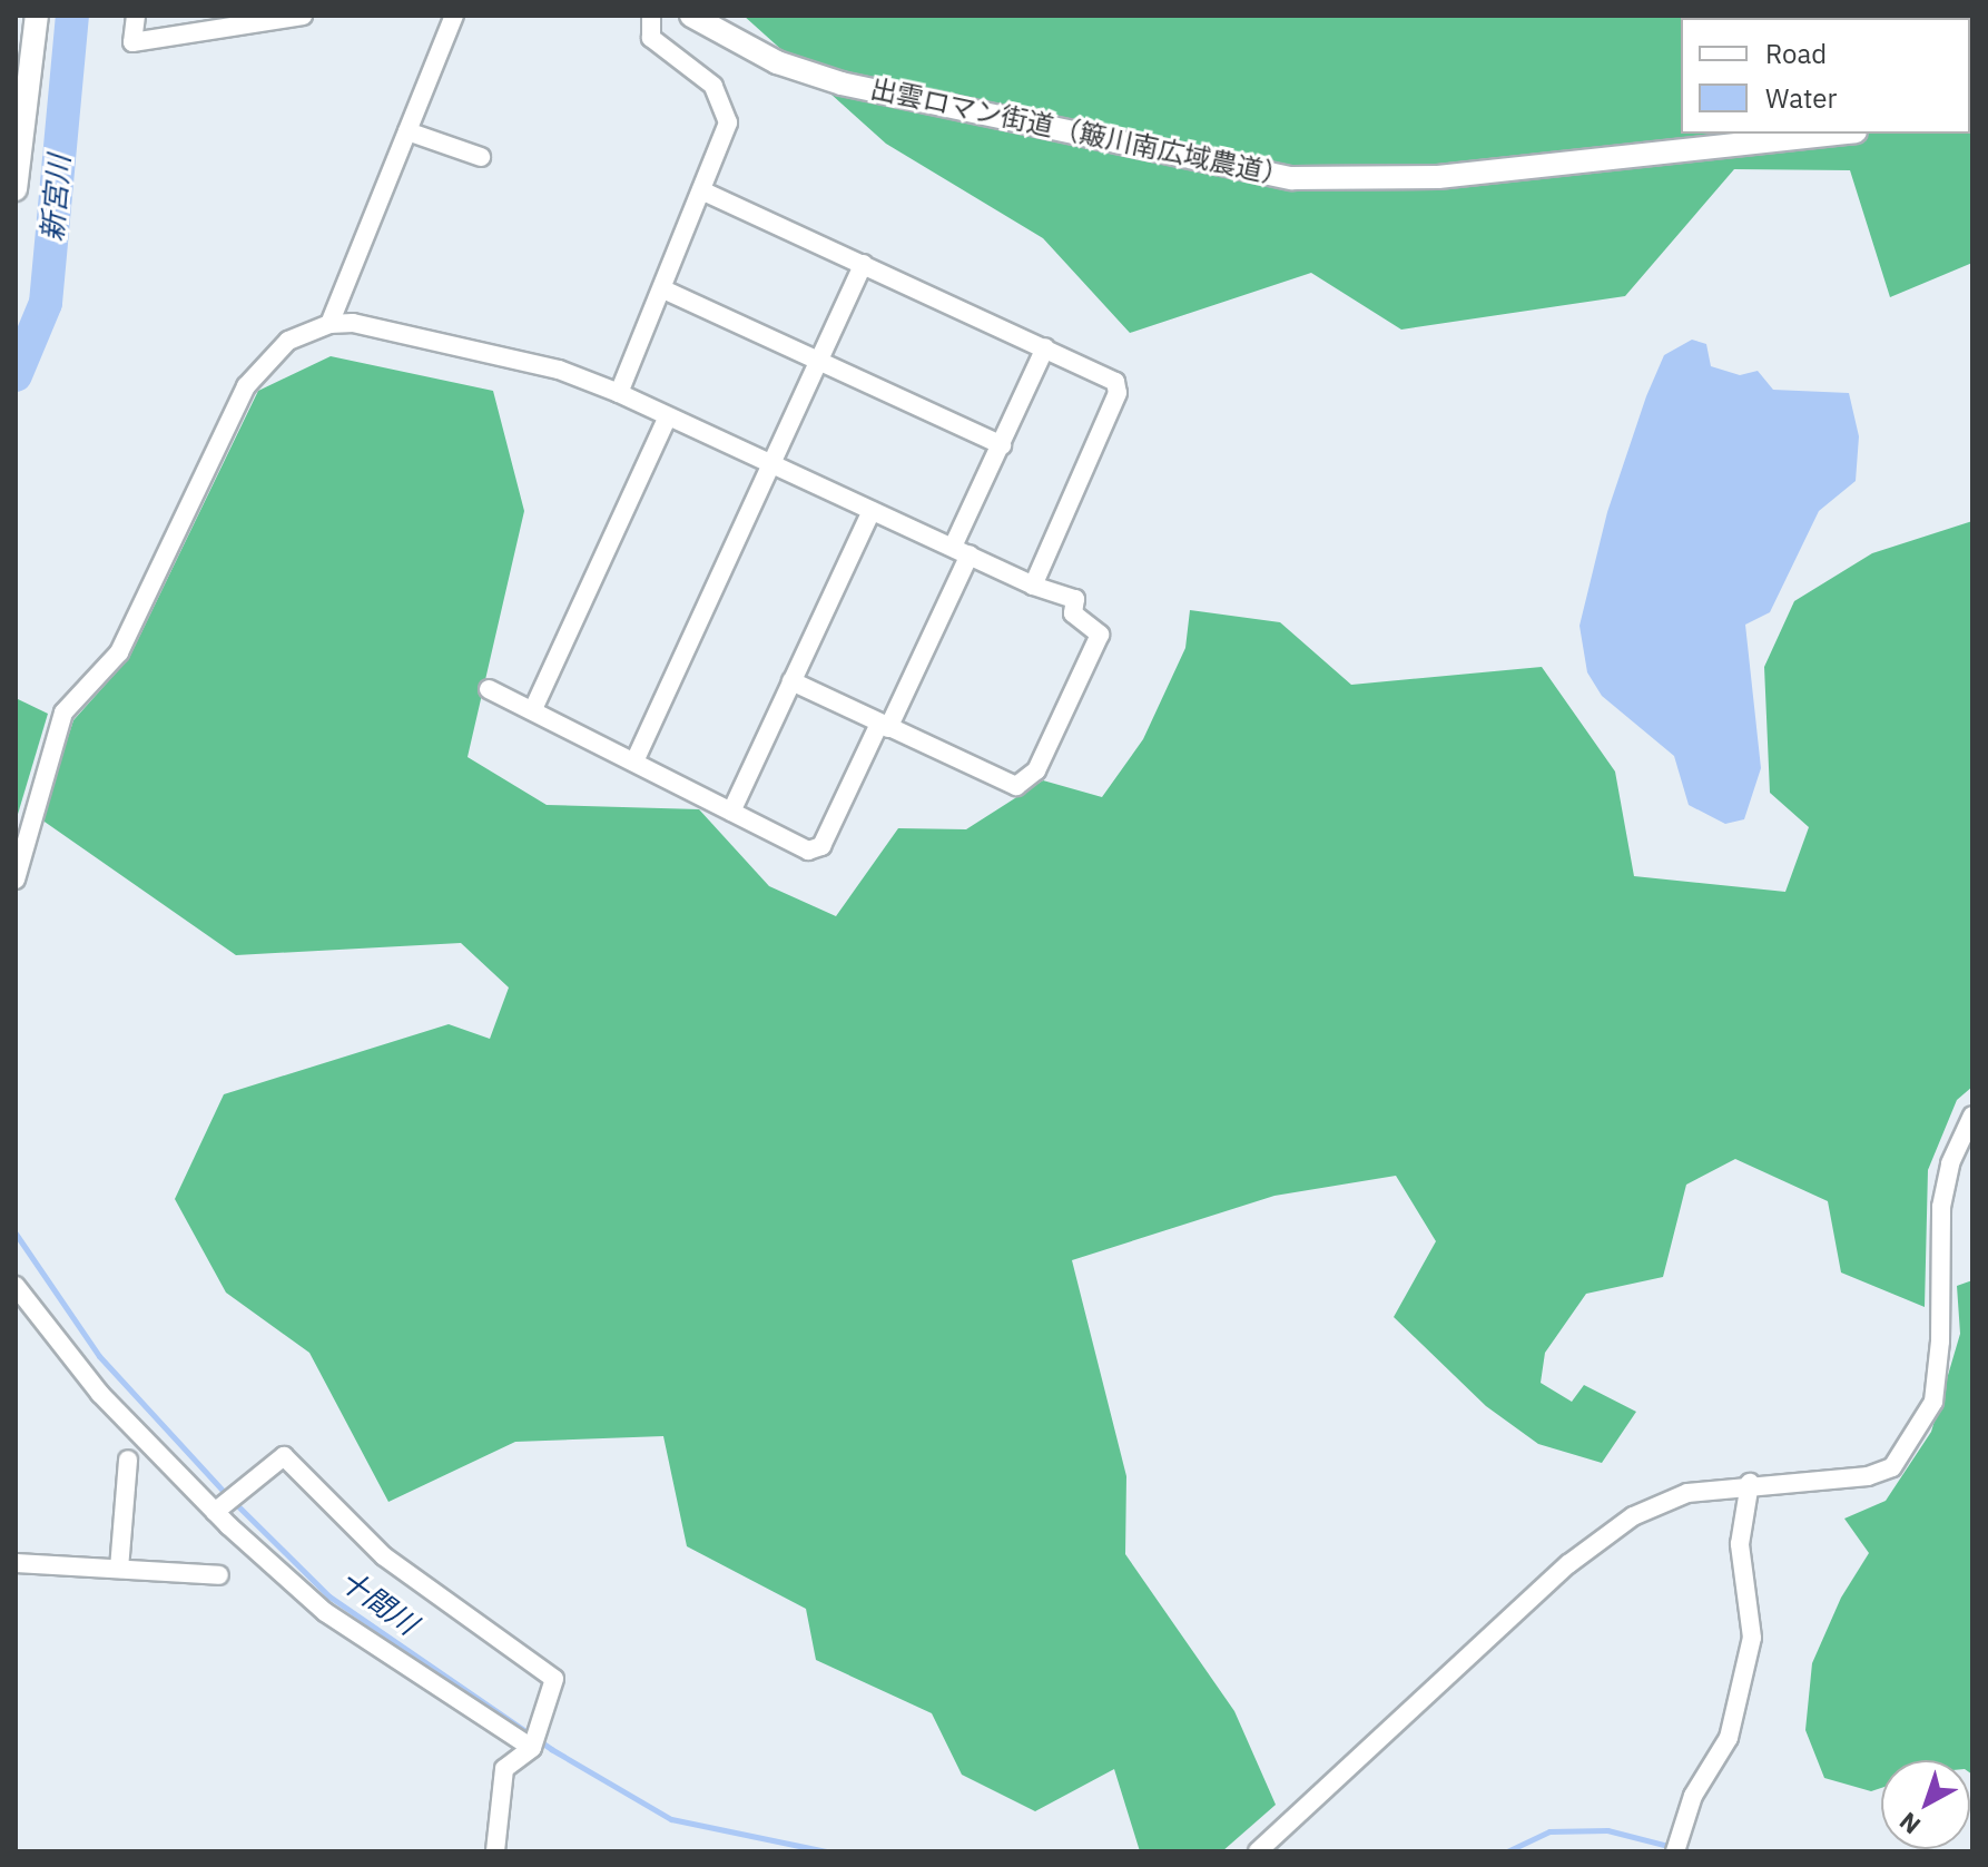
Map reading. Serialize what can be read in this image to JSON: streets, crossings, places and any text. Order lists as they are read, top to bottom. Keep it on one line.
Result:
{"streets":{"street":["出雲ロマン街道（簸川南広域農道）"]},"water":["新宮川","十間川"],"legend":["Road","Water"],"north":"bottom left"}
